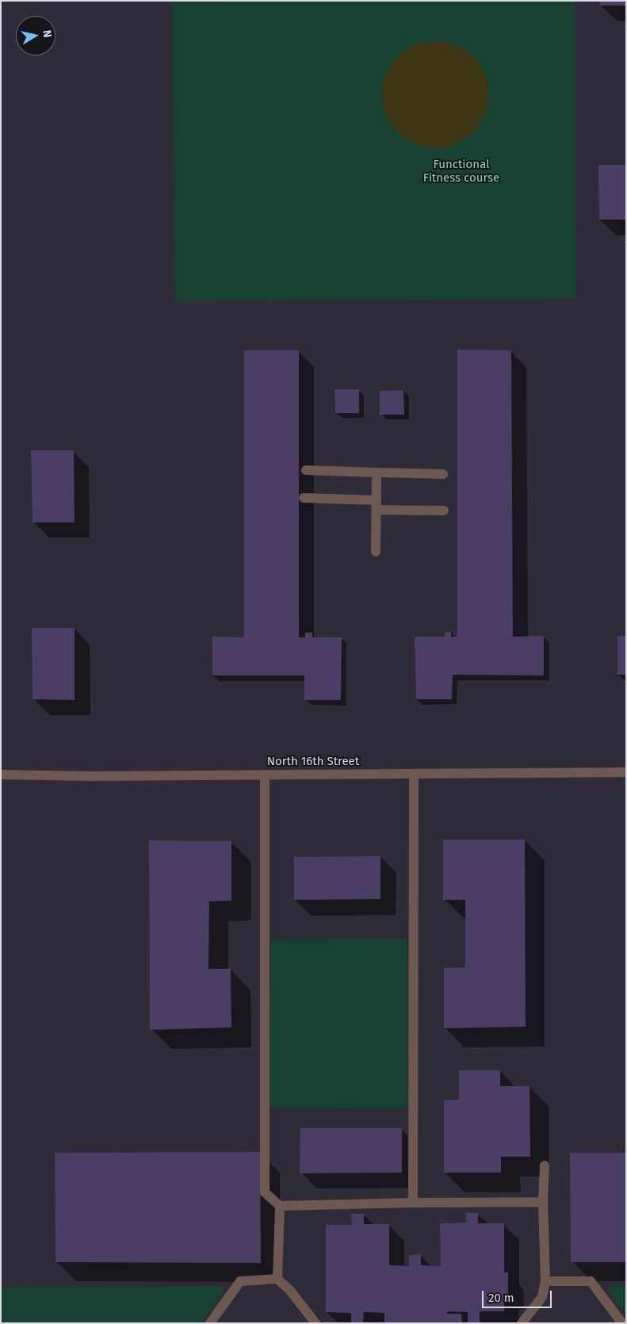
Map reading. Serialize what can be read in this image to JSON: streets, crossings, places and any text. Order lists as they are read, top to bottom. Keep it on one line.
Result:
{"streets":{"street":["North 16th Street"]},"parks":["Functional Fitness course"],"scale_bar":"20 m","north":"right"}
